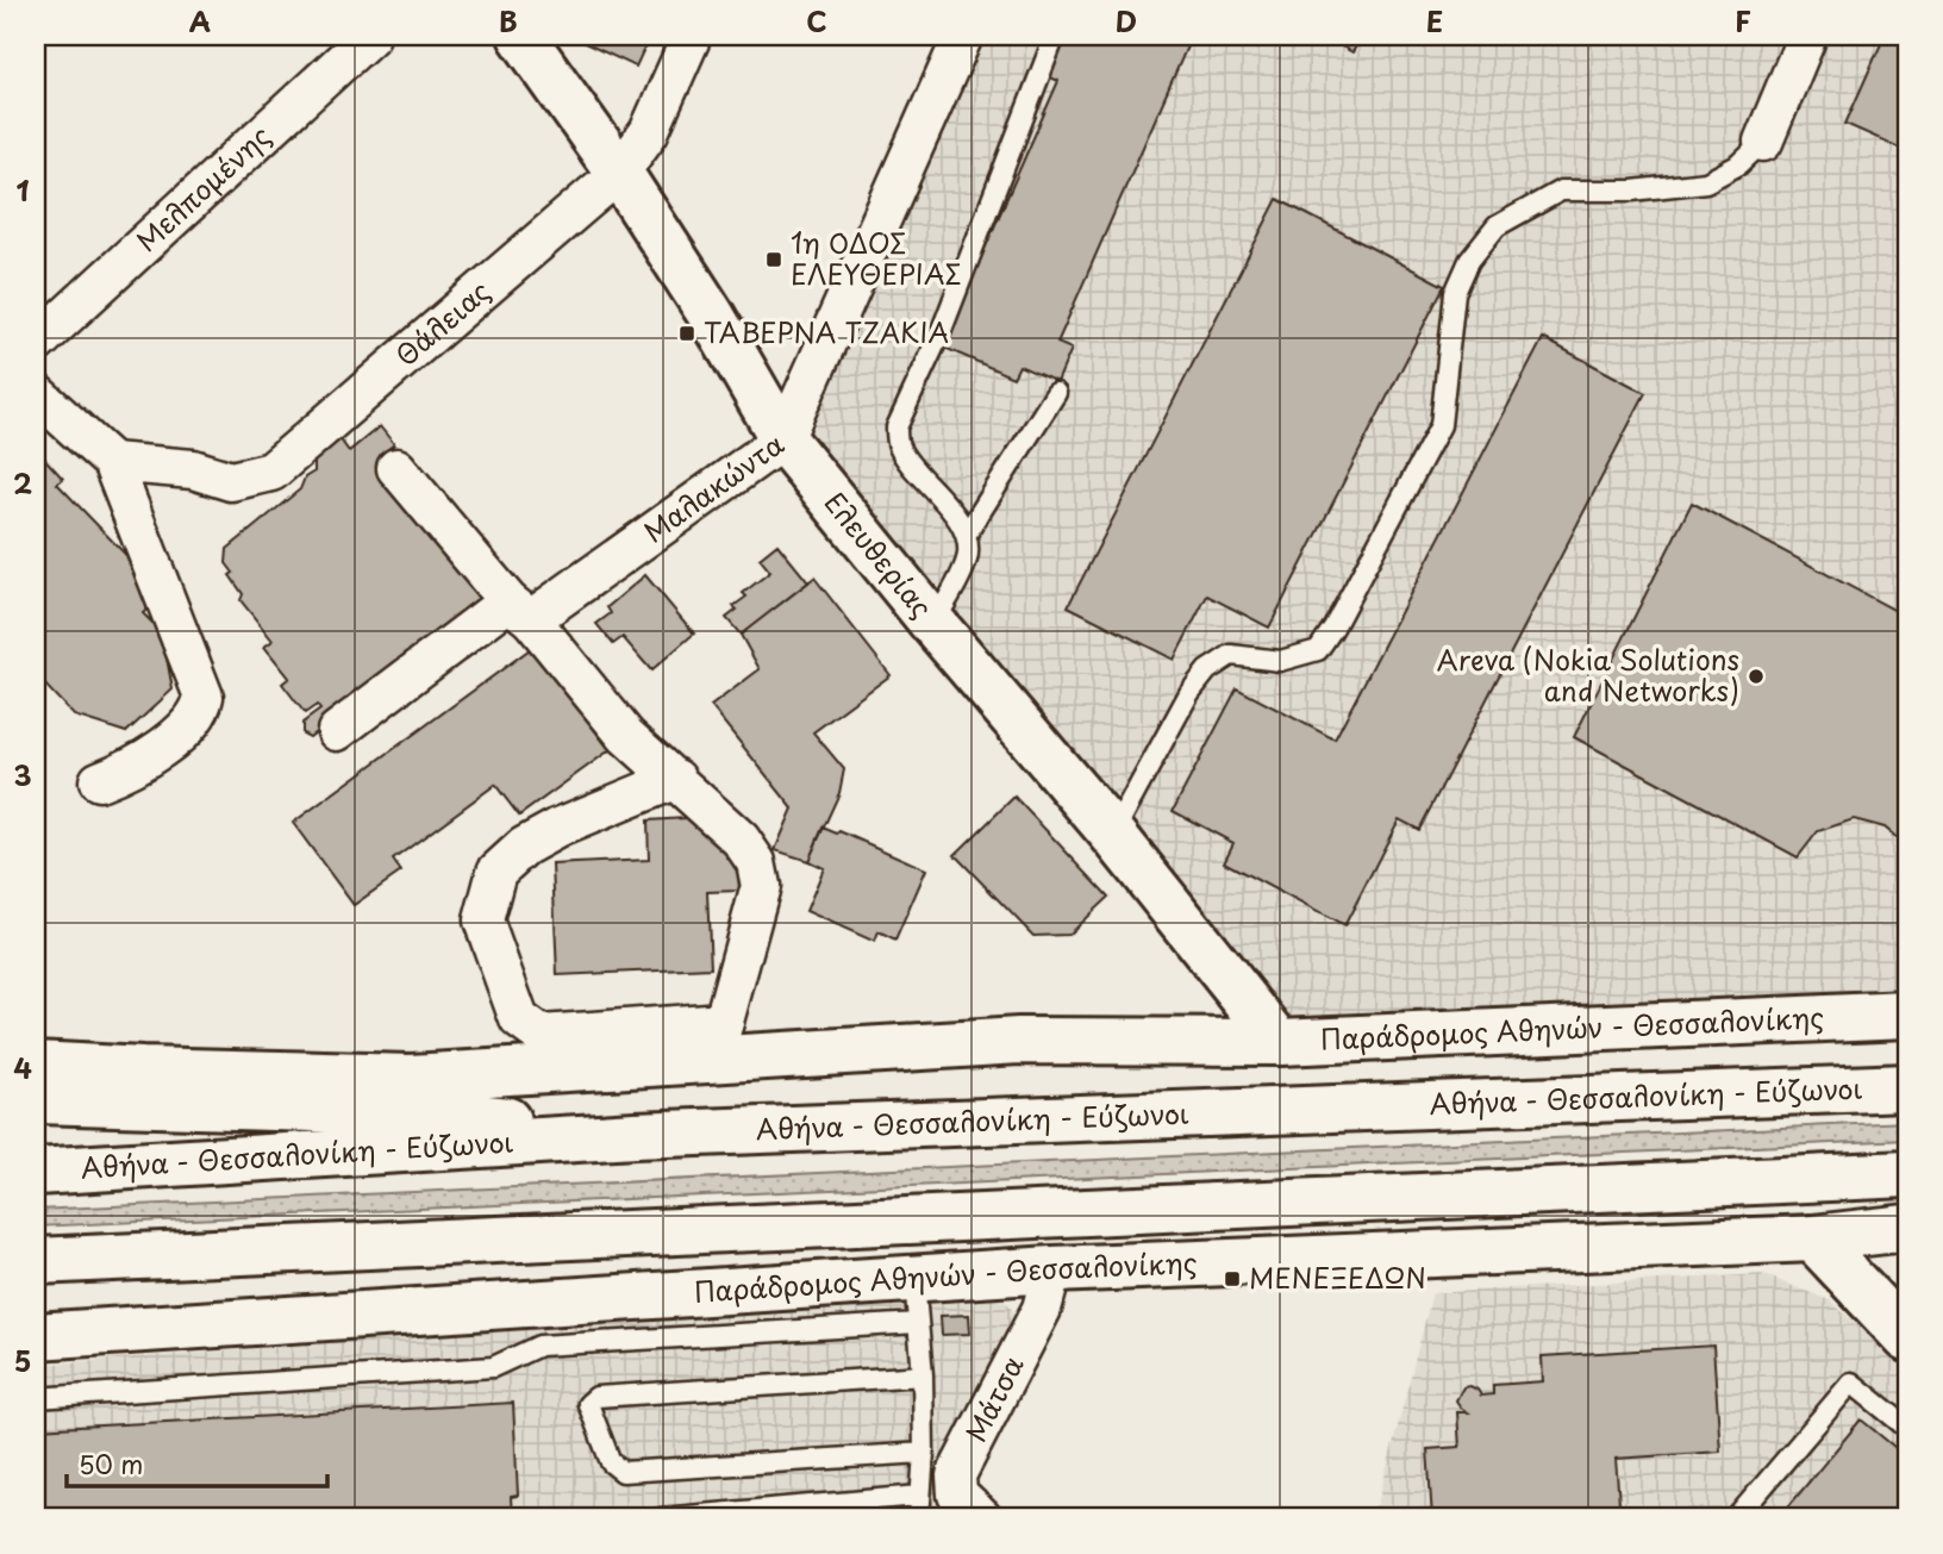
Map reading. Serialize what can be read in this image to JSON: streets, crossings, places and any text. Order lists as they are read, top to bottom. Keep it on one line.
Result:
{"streets":{"main road":["Ελευθερίας","Παράδρομος Αθηνών - Θεσσαλονίκης","Αθήνα - Θεσσαλονίκη - Εύζωνοι"],"street":["Μελπομένης","Θάλειας","Μαλακώντα","Μάτσα"]},"crossings":[["Θάλειας","Ελευθερίας"],["Μαλακώντα","Ελευθερίας"],["Ελευθερίας","Παράδρομος Αθηνών - Θεσσαλονίκης"],["Παράδρομος Αθηνών - Θεσσαλονίκης","Μάτσα"]],"places":{"transit":["1η ΟΔΟΣ ΕΛΕΥΘΕΡΙΑΣ","ΤΑΒΕΡΝΑ ΤΖΑΚΙΑ","ΜΕΝΕΞΕΔΩΝ"],"other":["Areva (Nokia Solutions and Networks)"]},"scale_bar":"50 m","grid":{"columns":["A","B","C","D","E","F"],"rows":["1","2","3","4","5"]}}
